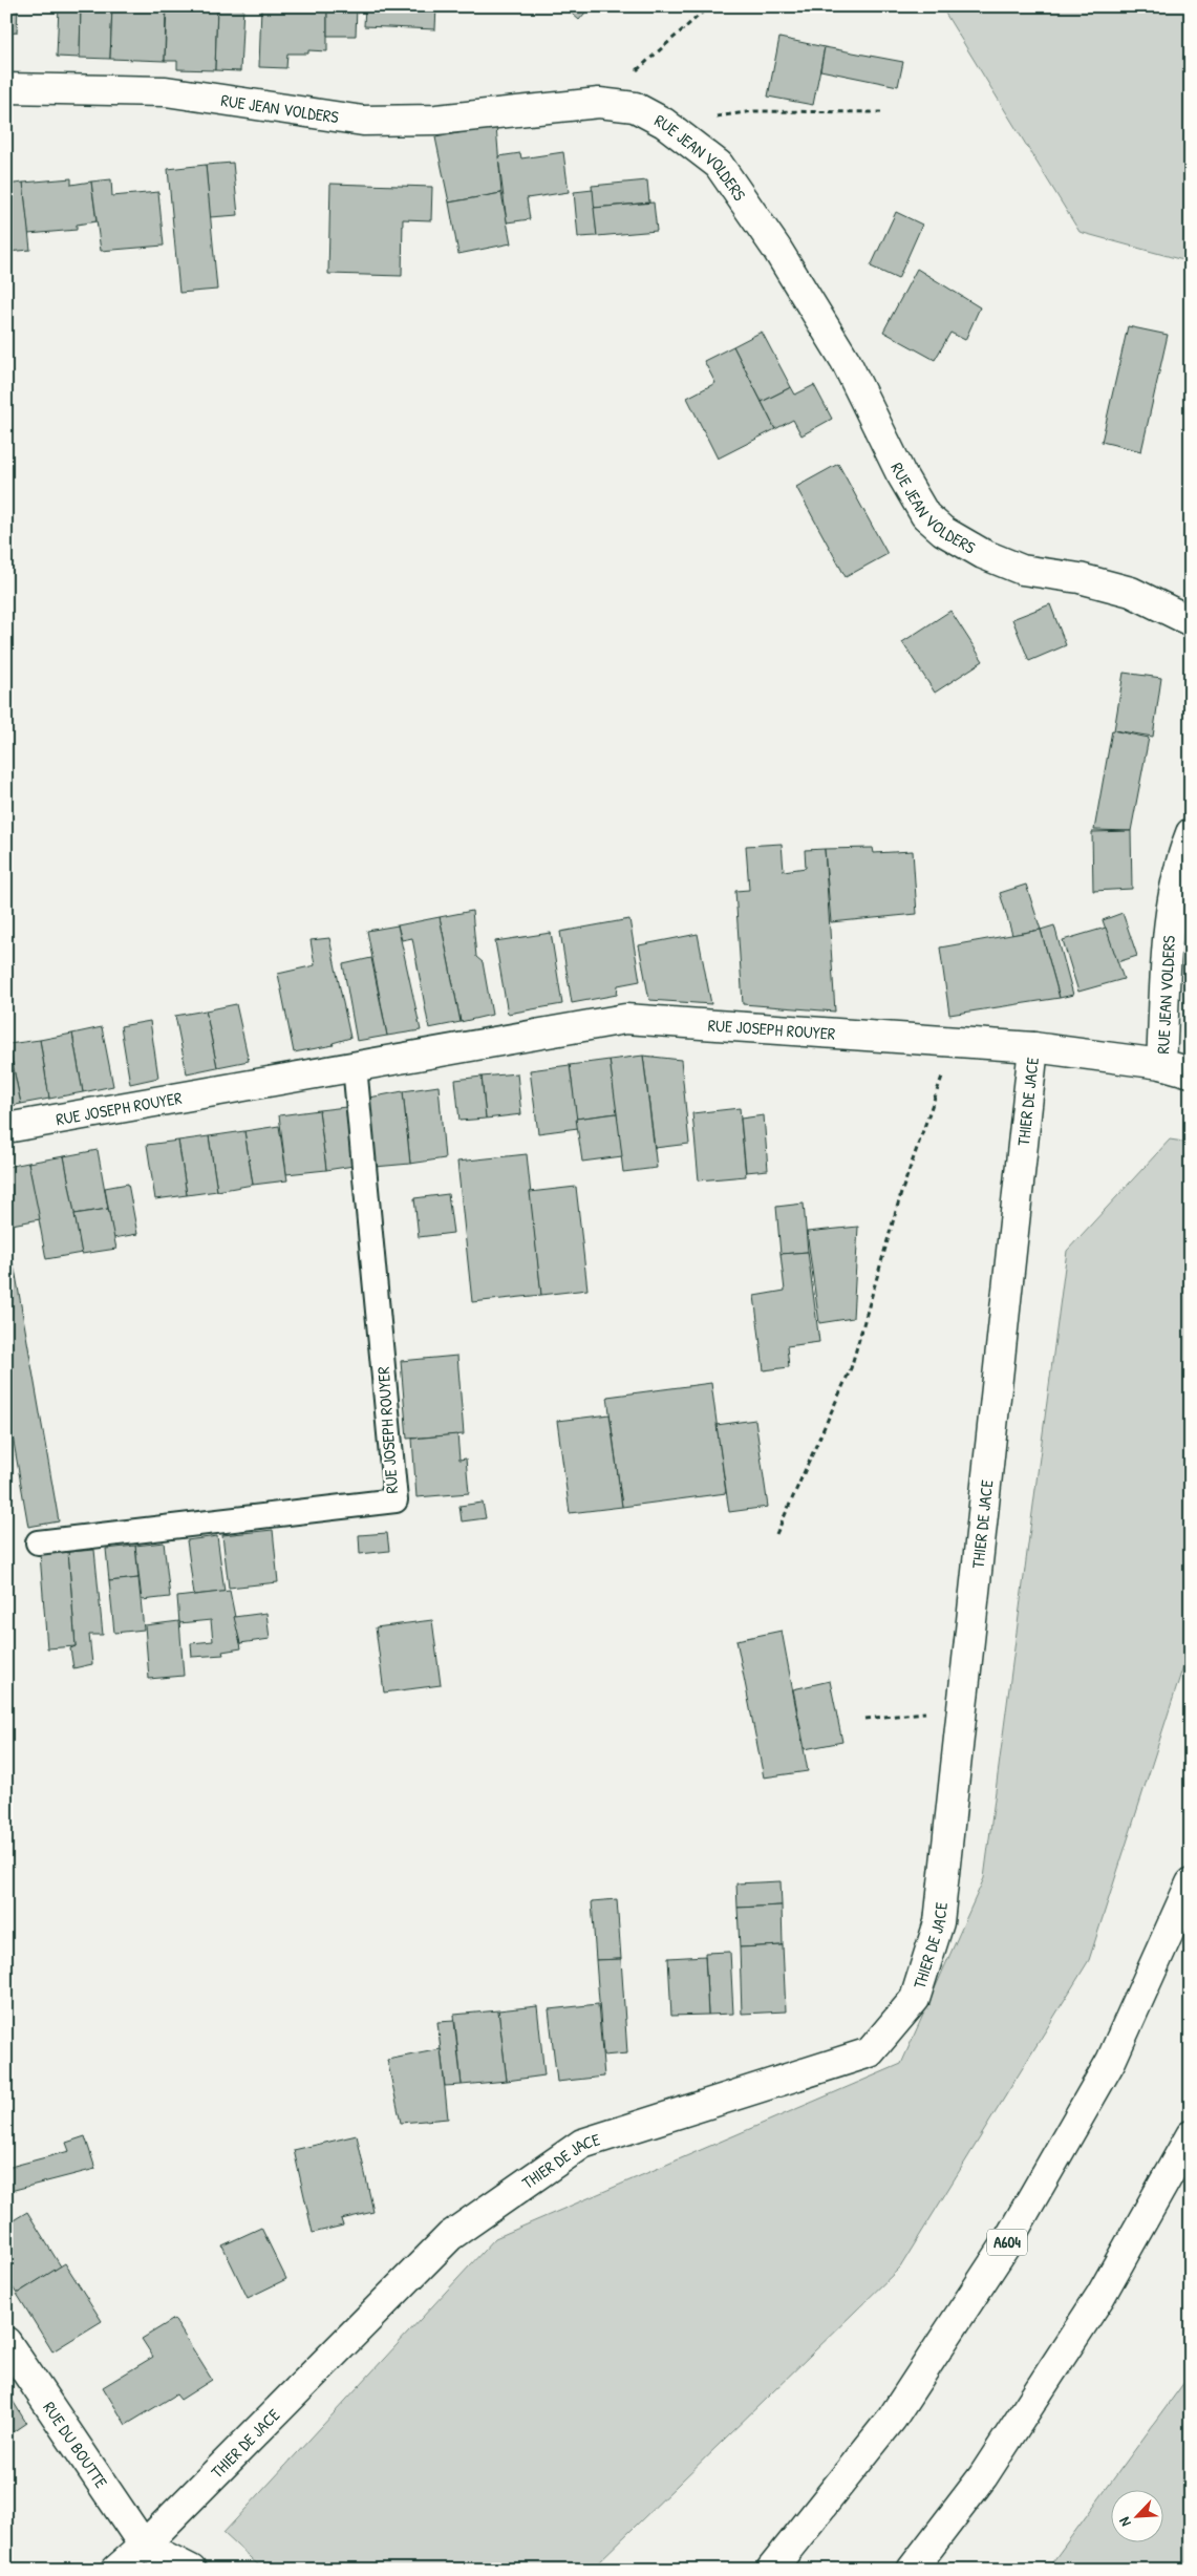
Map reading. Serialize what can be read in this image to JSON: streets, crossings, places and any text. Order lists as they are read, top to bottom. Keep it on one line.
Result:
{"streets":{"main road":["RUE JEAN VOLDERS","RUE JOSEPH ROUYER","THIER DE JACE","A604","RUE DU BOUTTE"]},"crossings":[["RUE JEAN VOLDERS","RUE JOSEPH ROUYER"],["RUE JOSEPH ROUYER","THIER DE JACE"],["THIER DE JACE","RUE DU BOUTTE"]],"north":"bottom left"}
